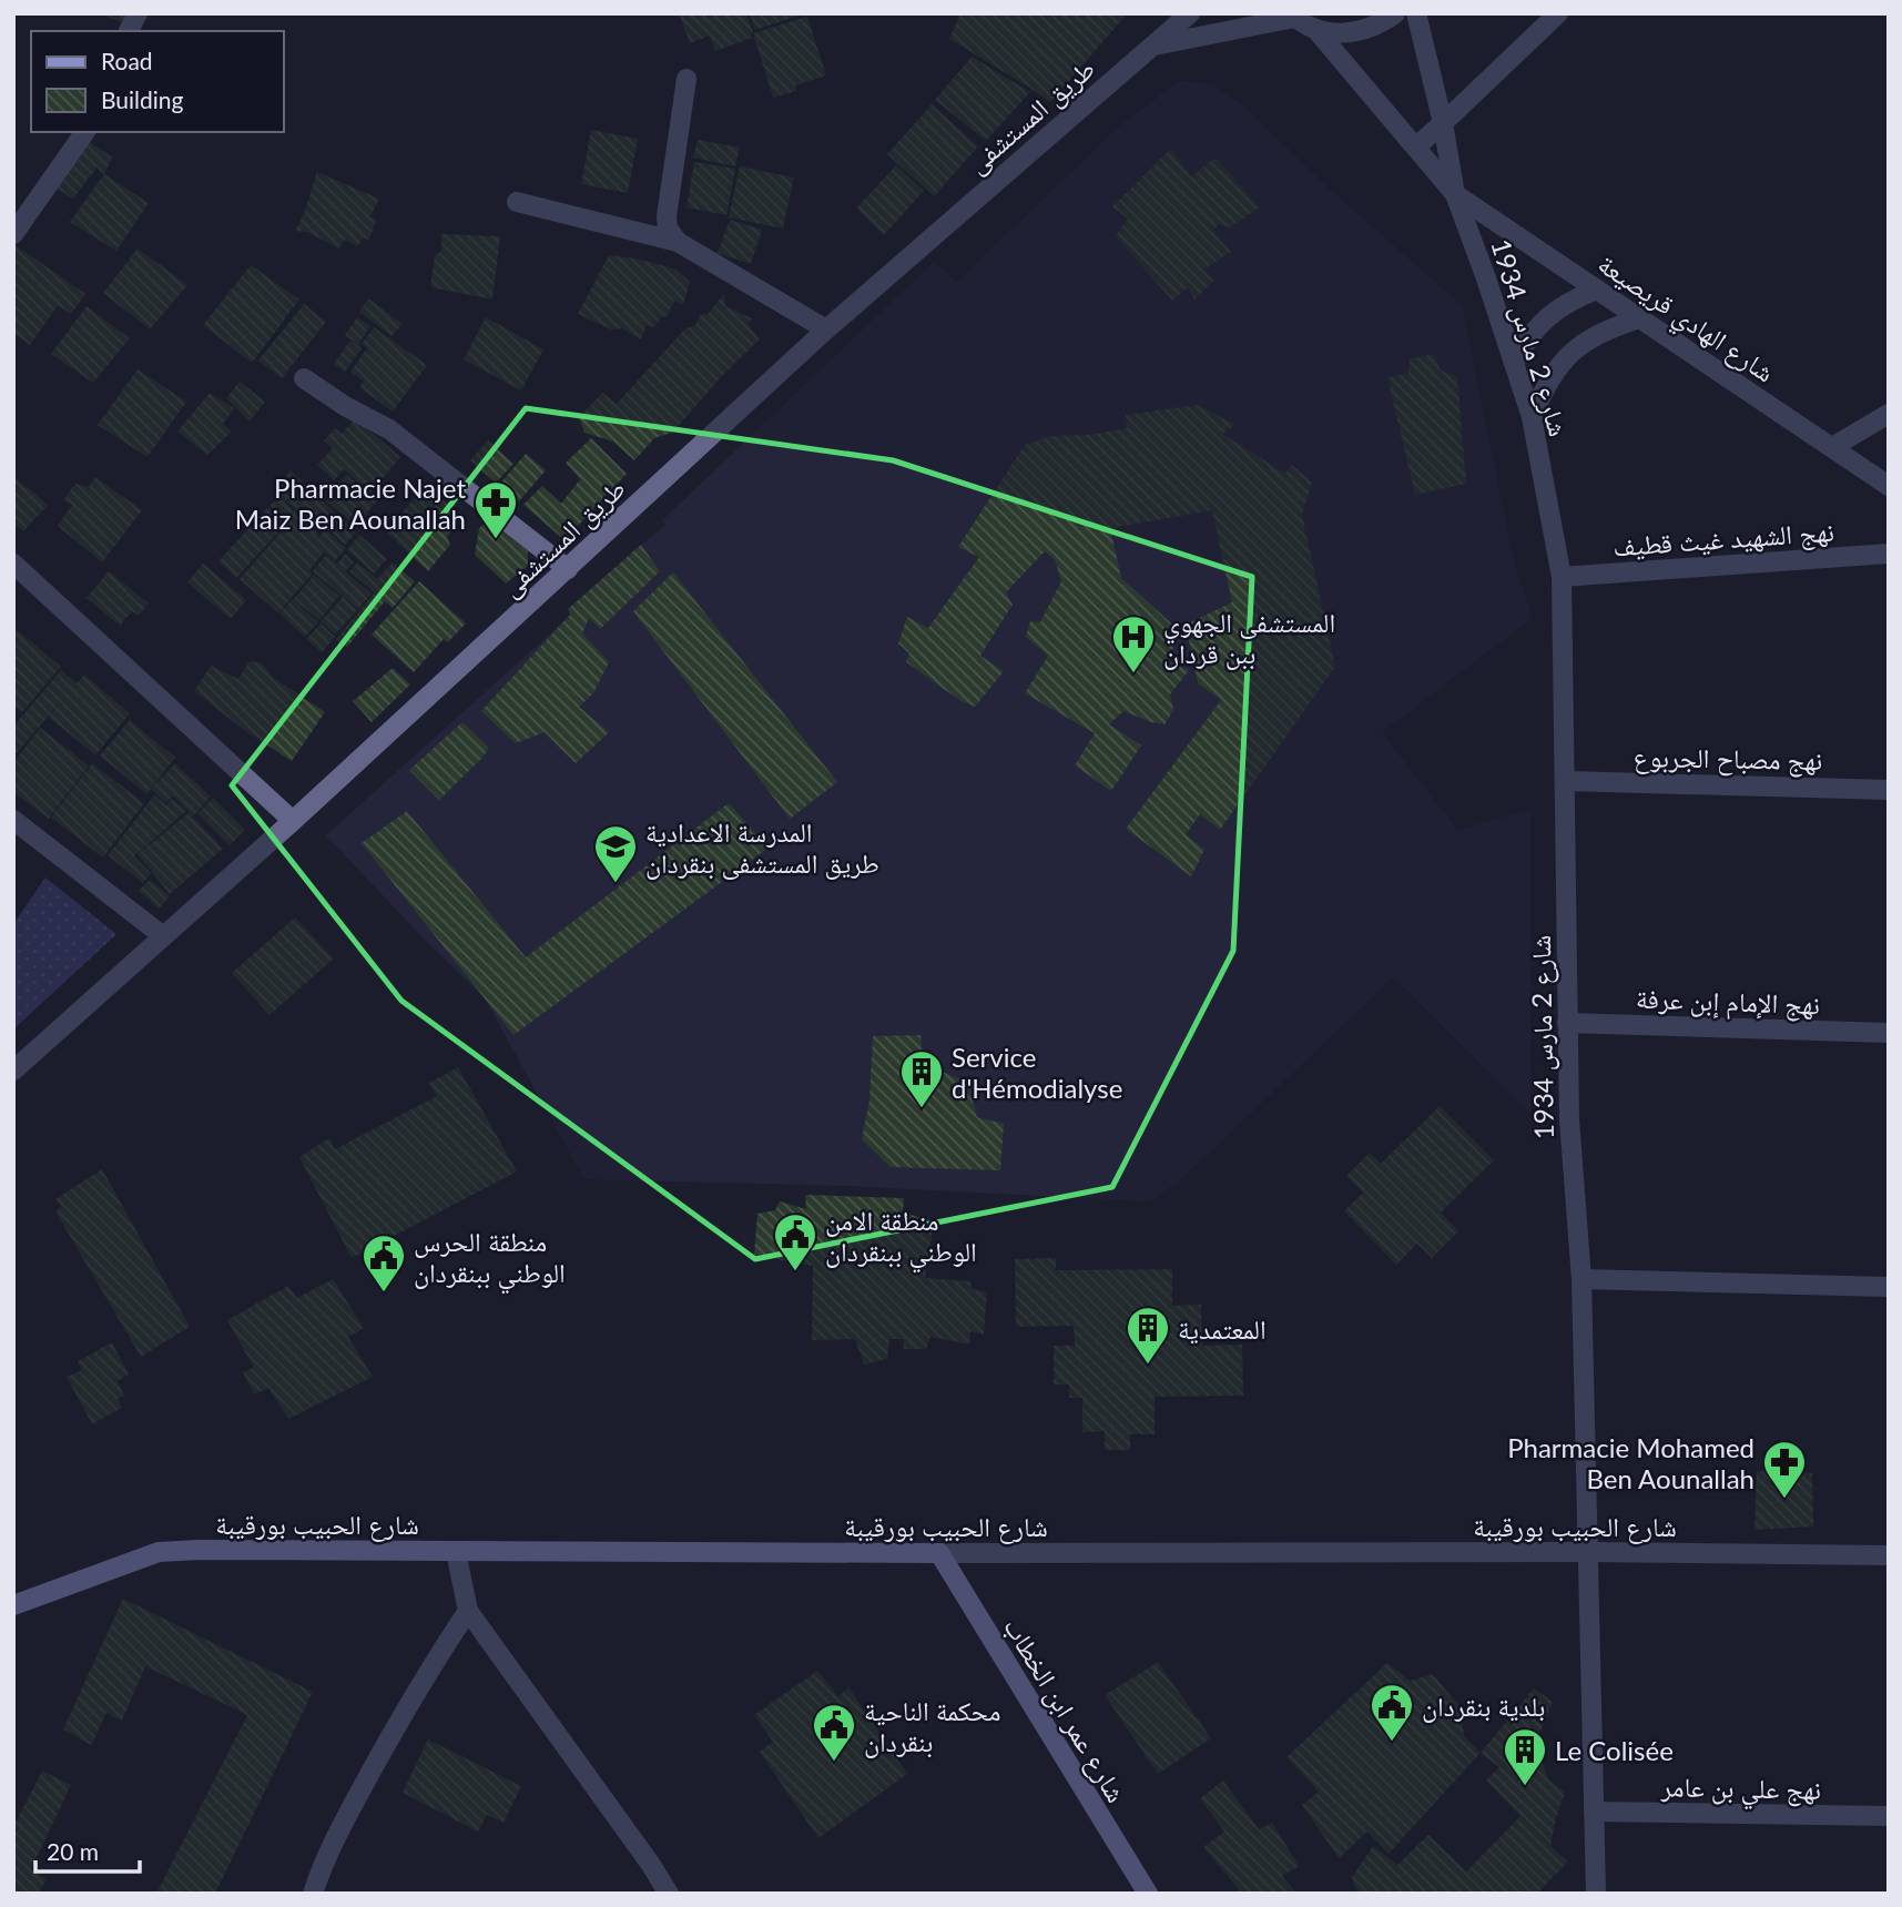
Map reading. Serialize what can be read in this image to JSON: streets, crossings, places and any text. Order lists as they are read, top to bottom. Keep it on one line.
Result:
{"streets":{"main road":["شارع الحبيب بورقيبة","شارع عمر ابن الخطاب"],"street":["طريق المستشفى","شارع الهادي قريصيعة","شارع 2 مارس 1934","نهج الشهيد غيث قطيف","نهج مصباح الجربوع","نهج الإمام إبن عرفة","نهج علي بن عامر"]},"crossings":[["شارع الهادي قريصيعة","شارع 2 مارس 1934"],["شارع 2 مارس 1934","نهج الشهيد غيث قطيف"],["شارع 2 مارس 1934","نهج مصباح الجربوع"],["شارع 2 مارس 1934","نهج الإمام إبن عرفة"],["شارع 2 مارس 1934","شارع الحبيب بورقيبة"],["شارع 2 مارس 1934","نهج علي بن عامر"],["شارع الحبيب بورقيبة","شارع عمر ابن الخطاب"]],"places":{"pharmacy":["Pharmacie Najet Maiz Ben Aounallah","Pharmacie Mohamed Ben Aounallah"],"hospital":["المستشفى الجهوي ببن قردان"],"school or university":["المدرسة الاعدادية طريق المستشفى بنقردان"],"building":["Service d'Hémodialyse","المعتمدية","Le Colisée"],"public building":["منطقة الامن الوطني ببنقردان","منطقة الحرس الوطني ببنقردان","بلدية بنقردان","محكمة الناحية بنقردان"]},"legend":["Road","Building"],"scale_bar":"20 m"}
